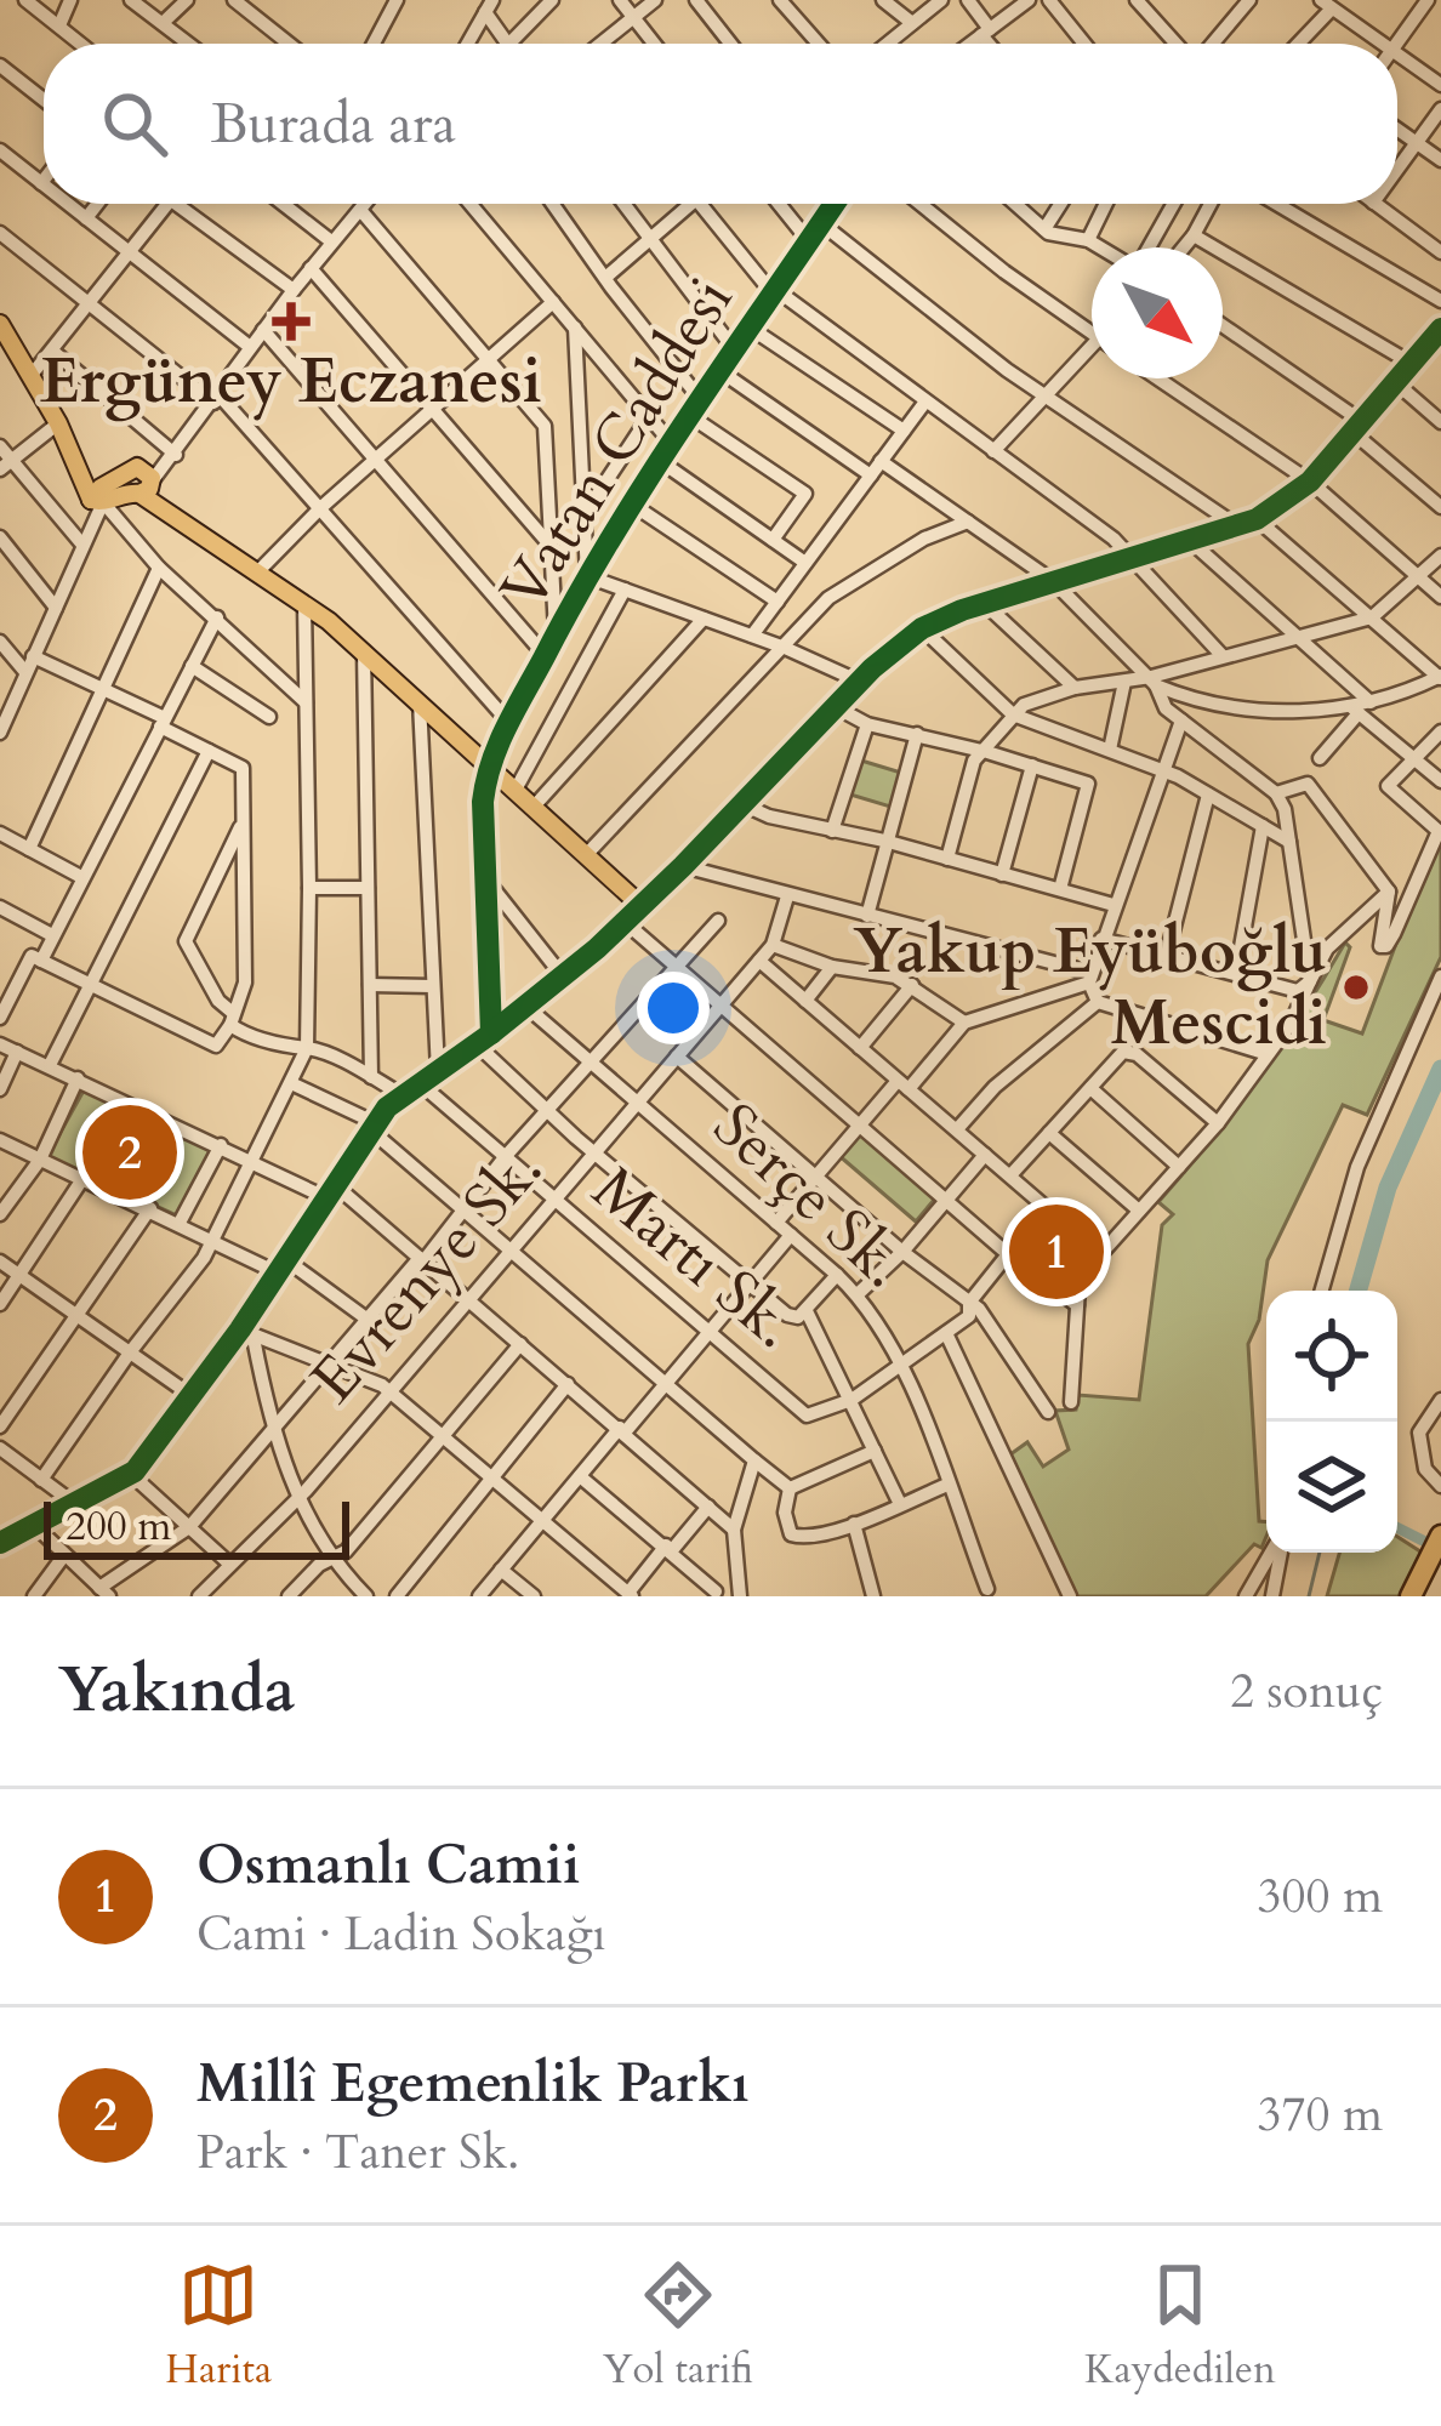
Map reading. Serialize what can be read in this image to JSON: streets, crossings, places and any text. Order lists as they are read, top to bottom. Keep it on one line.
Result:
{"streets":{"street":["Vatan Caddesi","Serçe Sk.","Martı Sk.","Evrenye Sk."]},"crossings":[["Serçe Sk.","Evrenye Sk."],["Martı Sk.","Evrenye Sk."]],"places":{"health":["Ergüney Eczanesi"],"other":["Yakup Eyüboğlu Mescidi"]},"scale_bar":"200 m","north":"bottom right","page":{"search":"Burada ara","pins":["2","1"],"scale":"200 m","heading":["Yakında","2 sonuç"],"list":[{"mark":"1","name":"Osmanlı Camii","note":"Cami · Ladin Sokağı","value":"300 m"},{"mark":"2","name":"Millî Egemenlik Parkı","note":"Park · Taner Sk.","value":"370 m"}],"nav":["Harita","Yol tarifi","Kaydedilen"]}}
